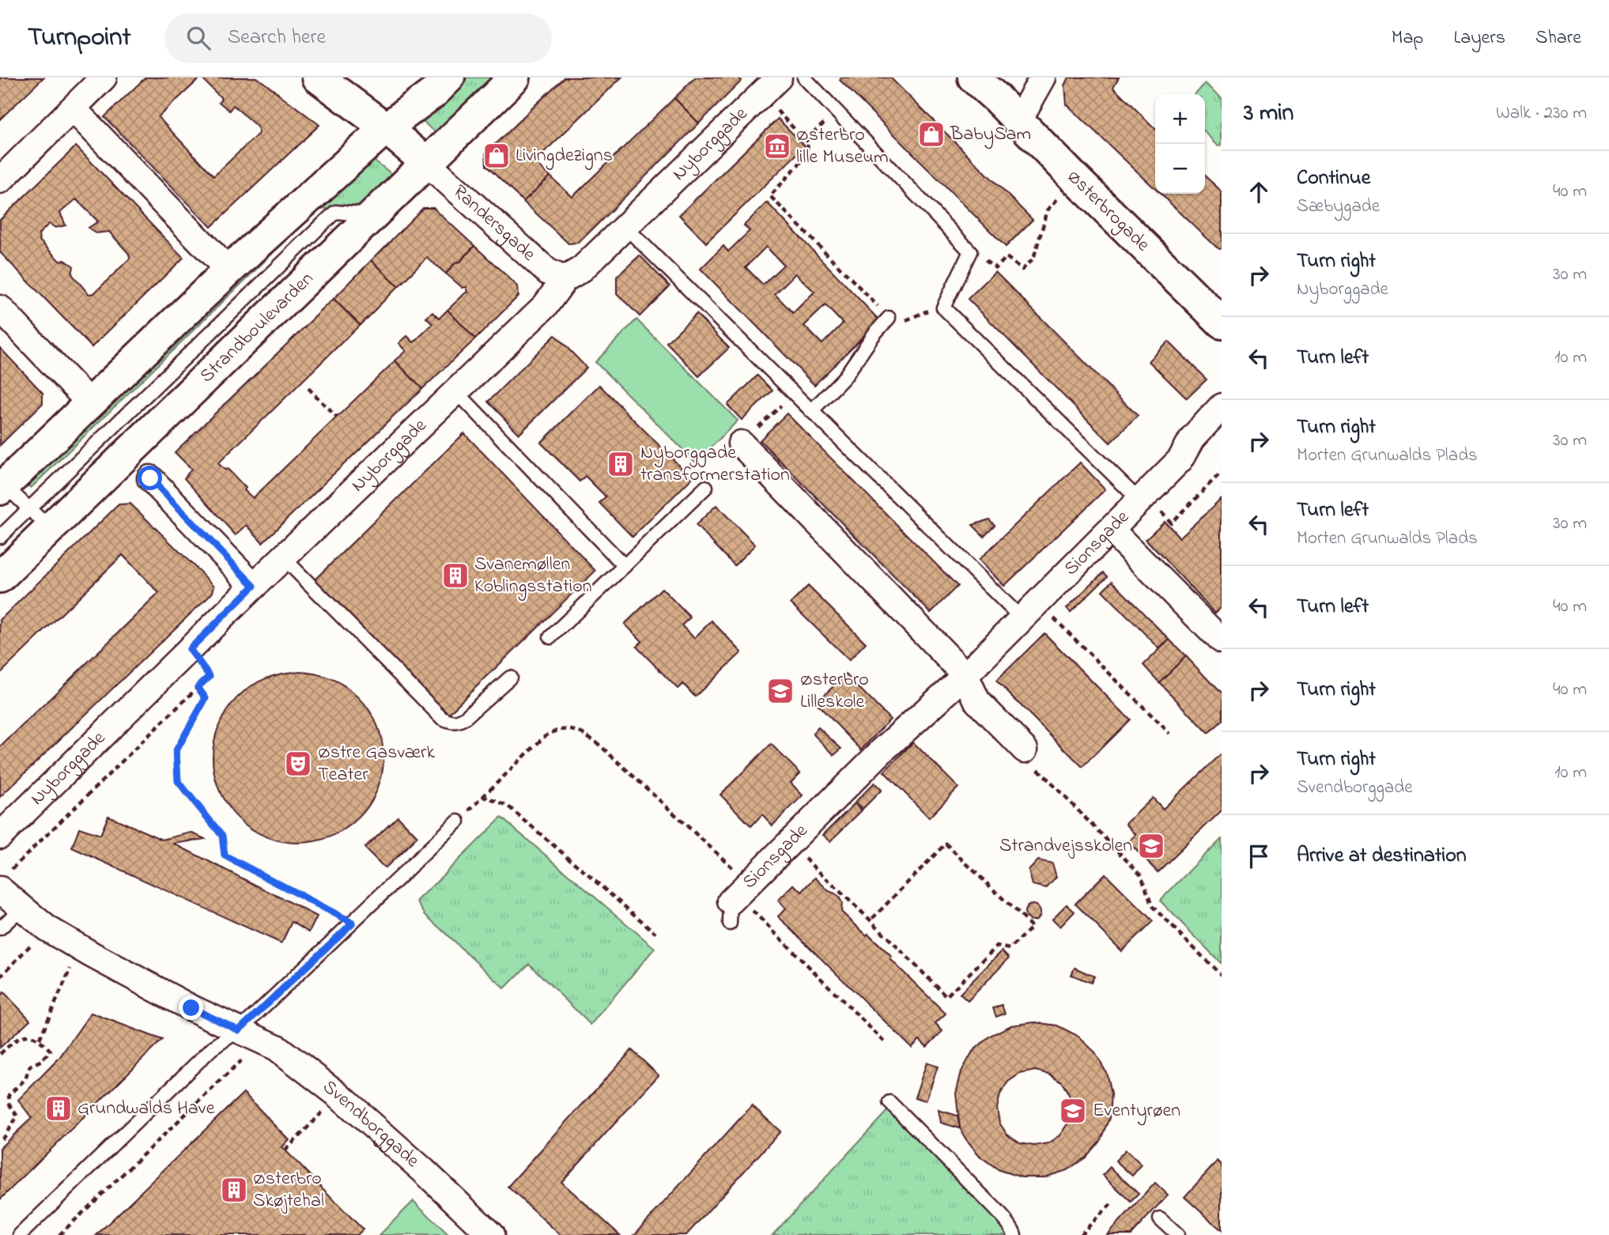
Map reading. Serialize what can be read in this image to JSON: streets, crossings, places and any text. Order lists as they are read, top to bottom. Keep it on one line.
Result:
{"streets":{"street":["Nyborggade","Østerbrogade","Randersgade","Strandboulevarden","Sionsgade","Svendborggade"]},"crossings":[["Nyborggade","Randersgade"],["Randersgade","Strandboulevarden"]],"places":{"shop":["BabySam","Livingdezigns"],"museum":["Østerbro lille Museum"],"building":["Nyborggade transformerstation","Svanemøllen Koblingsstation","Grundwalds Have","Østerbro Skøjtehal"],"school or university":["Østerbro Lilleskole","Strandvejsskolen","Eventyrøen"],"theatre":["Østre Gasværk Teater"]},"page":{"header":"Turnpoint","search":"Search here","nav":["Map","Layers","Share"],"heading":["3 min","Walk · 230 m"],"map_buttons":["+","−"],"list":[["Continue","Sæbygade","40 m"],["Turn right","Nyborggade","30 m"],["Turn left","10 m"],["Turn right","Morten Grunwalds Plads","30 m"],["Turn left","Morten Grunwalds Plads","30 m"],["Turn left","40 m"],["Turn right","40 m"],["Turn right","Svendborggade","10 m"],"Arrive at destination"]}}
